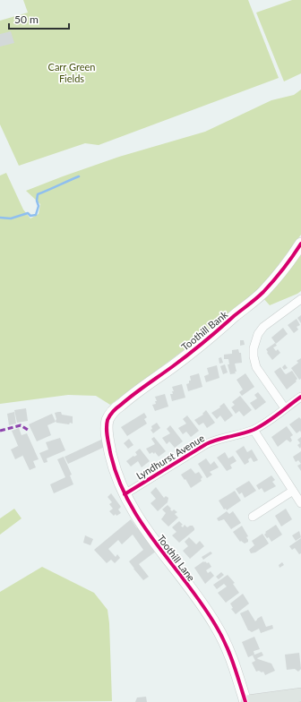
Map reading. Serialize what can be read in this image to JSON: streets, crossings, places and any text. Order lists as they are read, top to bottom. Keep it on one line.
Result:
{"streets":{"street":["Toothill Bank","Lyndhurst Avenue","Toothill Lane"]},"crossings":[["Toothill Bank","Toothill Lane"],["Lyndhurst Avenue","Toothill Lane"]],"parks":["Carr Green Fields"],"scale_bar":"50 m"}
